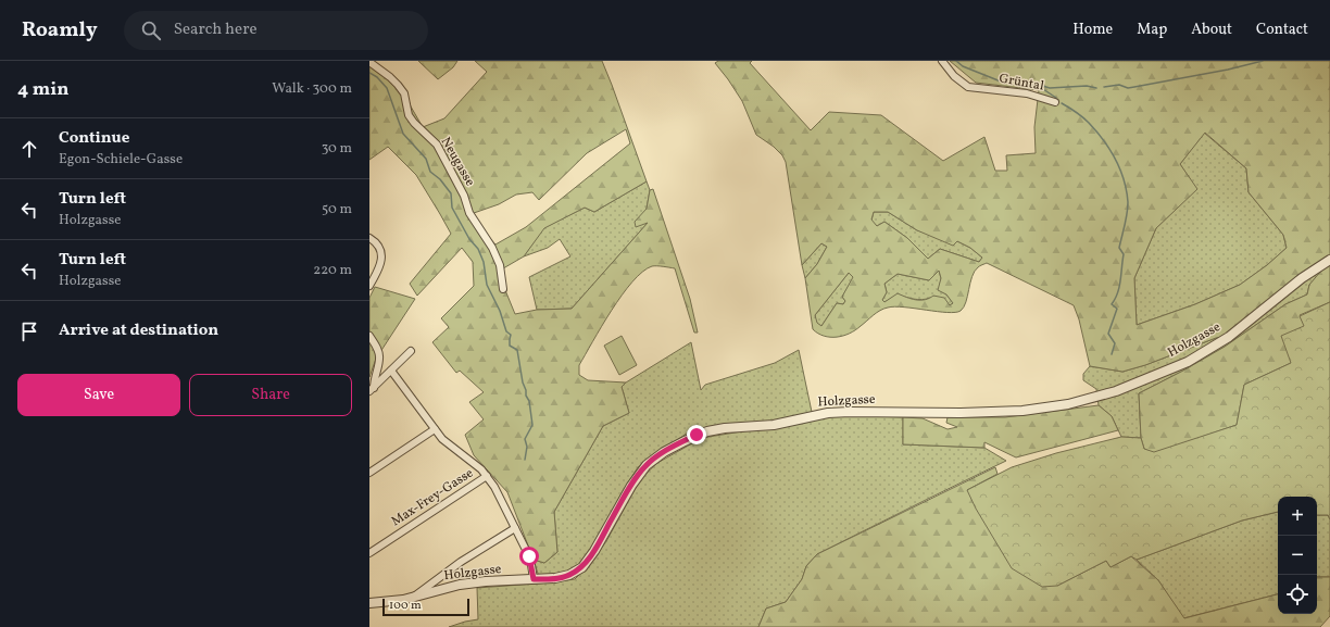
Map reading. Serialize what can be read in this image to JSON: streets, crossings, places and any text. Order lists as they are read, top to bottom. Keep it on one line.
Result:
{"streets":{"street":["Grüntal","Neugasse","Holzgasse","Max-Frey-Gasse"]},"scale_bar":"100 m","page":{"header":"Roamly","search":"Search here","nav":["Home","Map","About","Contact"],"heading":["4 min","Walk · 300 m"],"list":[["Continue","Egon-Schiele-Gasse","30 m"],["Turn left","Holzgasse","50 m"],["Turn left","Holzgasse","220 m"],"Arrive at destination"],"buttons":["Save","Share"],"map_buttons":["+","−"],"scale":"100 m"}}
